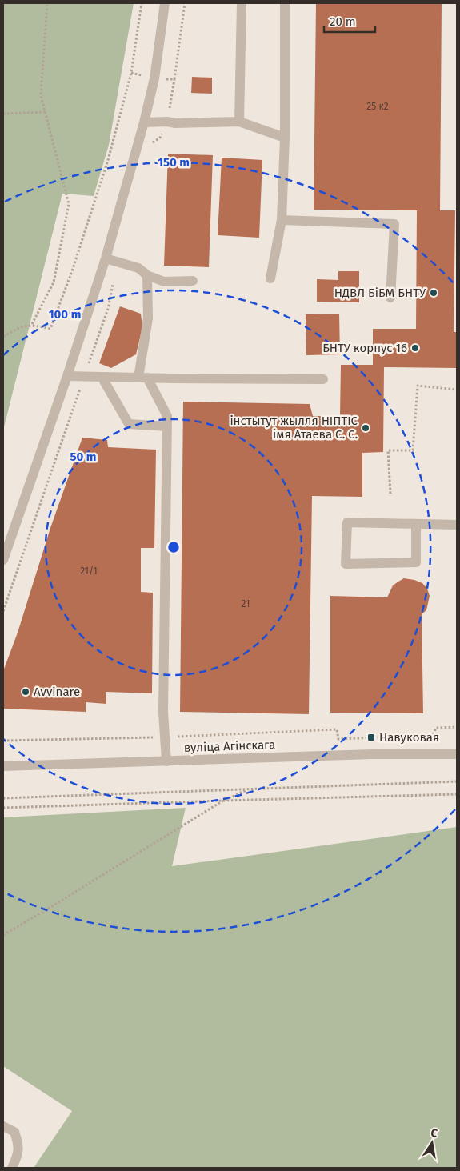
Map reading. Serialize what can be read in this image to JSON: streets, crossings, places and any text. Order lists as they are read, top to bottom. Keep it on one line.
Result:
{"streets":{"street":["вуліца Агінскага"]},"places":{"other":["НДВЛ БіБМ БНТУ","БНТУ корпус 16","інстытут жылля НІПТІС імя Атаева С. С.","Avvinare"],"transit":["Навуковая"]},"house_numbers":["25 к2","21/1","21"],"scale_bar":"20 m","north":"top","rings":["150 m","100 m","50 m"]}
